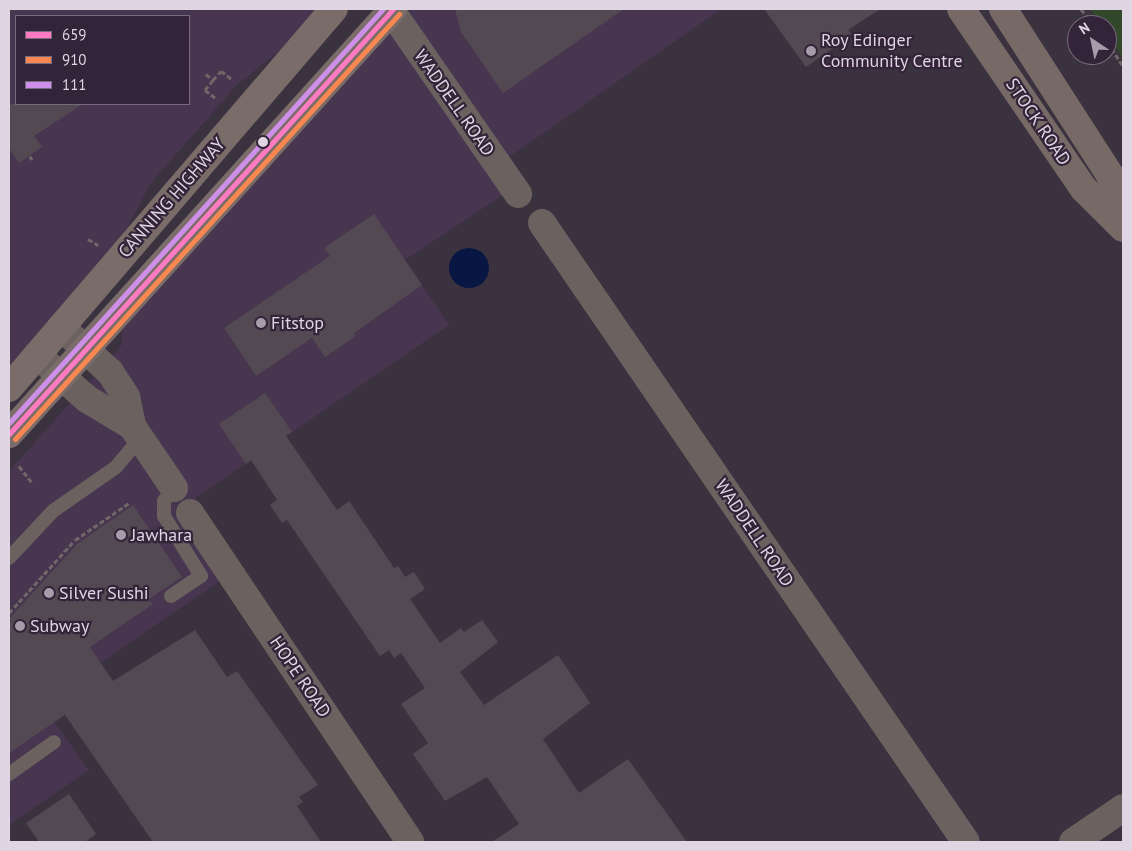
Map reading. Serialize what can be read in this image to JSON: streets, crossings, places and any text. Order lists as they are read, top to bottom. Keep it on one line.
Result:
{"streets":{"highway":["CANNING HIGHWAY"],"main road":["STOCK ROAD"],"street":["WADDELL ROAD","HOPE ROAD"]},"crossings":[["WADDELL ROAD","CANNING HIGHWAY"]],"places":["Roy Edinger Community Centre","Fitstop","Jawhara","Silver Sushi","Subway"],"lines":["transit line 659","transit line 111","transit line 910"],"legend":["659","910","111"],"north":"top left"}
